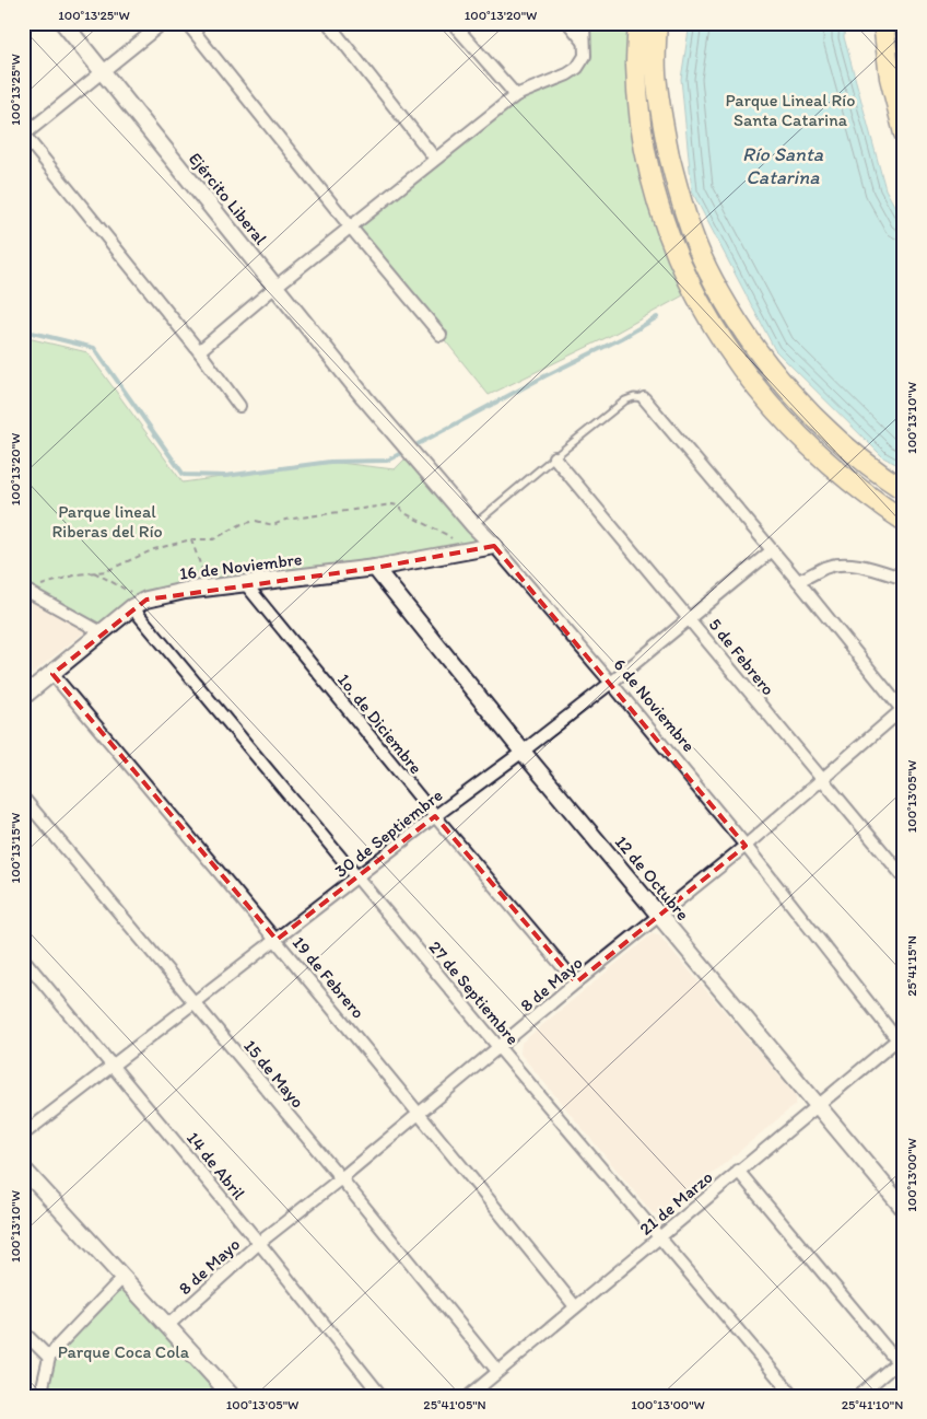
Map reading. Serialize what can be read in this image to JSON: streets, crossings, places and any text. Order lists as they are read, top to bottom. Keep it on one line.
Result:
{"streets":{"street":["Ejército Liberal","16 de Noviembre","5 de Febrero","6 de Noviembre","1o. de Diciembre","30 de Septiembre","12 de Octubre","19 de Febrero","8 de Mayo","27 de Septiembre","15 de Mayo","14 de Abril","21 de Marzo"]},"crossings":[["Ejército Liberal","6 de Noviembre"],["16 de Noviembre","6 de Noviembre"],["16 de Noviembre","1o. de Diciembre"],["16 de Noviembre","12 de Octubre"],["16 de Noviembre","19 de Febrero"],["16 de Noviembre","27 de Septiembre"],["5 de Febrero","30 de Septiembre"],["5 de Febrero","8 de Mayo"],["6 de Noviembre","30 de Septiembre"],["6 de Noviembre","8 de Mayo"],["6 de Noviembre","21 de Marzo"],["1o. de Diciembre","30 de Septiembre"],["1o. de Diciembre","8 de Mayo"],["30 de Septiembre","12 de Octubre"],["30 de Septiembre","19 de Febrero"],["30 de Septiembre","27 de Septiembre"],["30 de Septiembre","15 de Mayo"],["30 de Septiembre","14 de Abril"],["12 de Octubre","8 de Mayo"],["12 de Octubre","21 de Marzo"],["19 de Febrero","8 de Mayo"],["19 de Febrero","21 de Marzo"],["8 de Mayo","27 de Septiembre"],["8 de Mayo","15 de Mayo"],["8 de Mayo","14 de Abril"],["27 de Septiembre","21 de Marzo"],["15 de Mayo","21 de Marzo"]],"water":["Río Santa Catarina"],"parks":["Parque Lineal Río Santa Catarina","Parque lineal Riberas del Río","Parque Coca Cola"],"coordinates":["100°13'25\"W","100°13'20\"W","100°13'10\"W","100°13'05\"W","100°13'15\"W","25°41'15\"N","100°13'00\"W","25°41'05\"N","25°41'10\"N"]}
